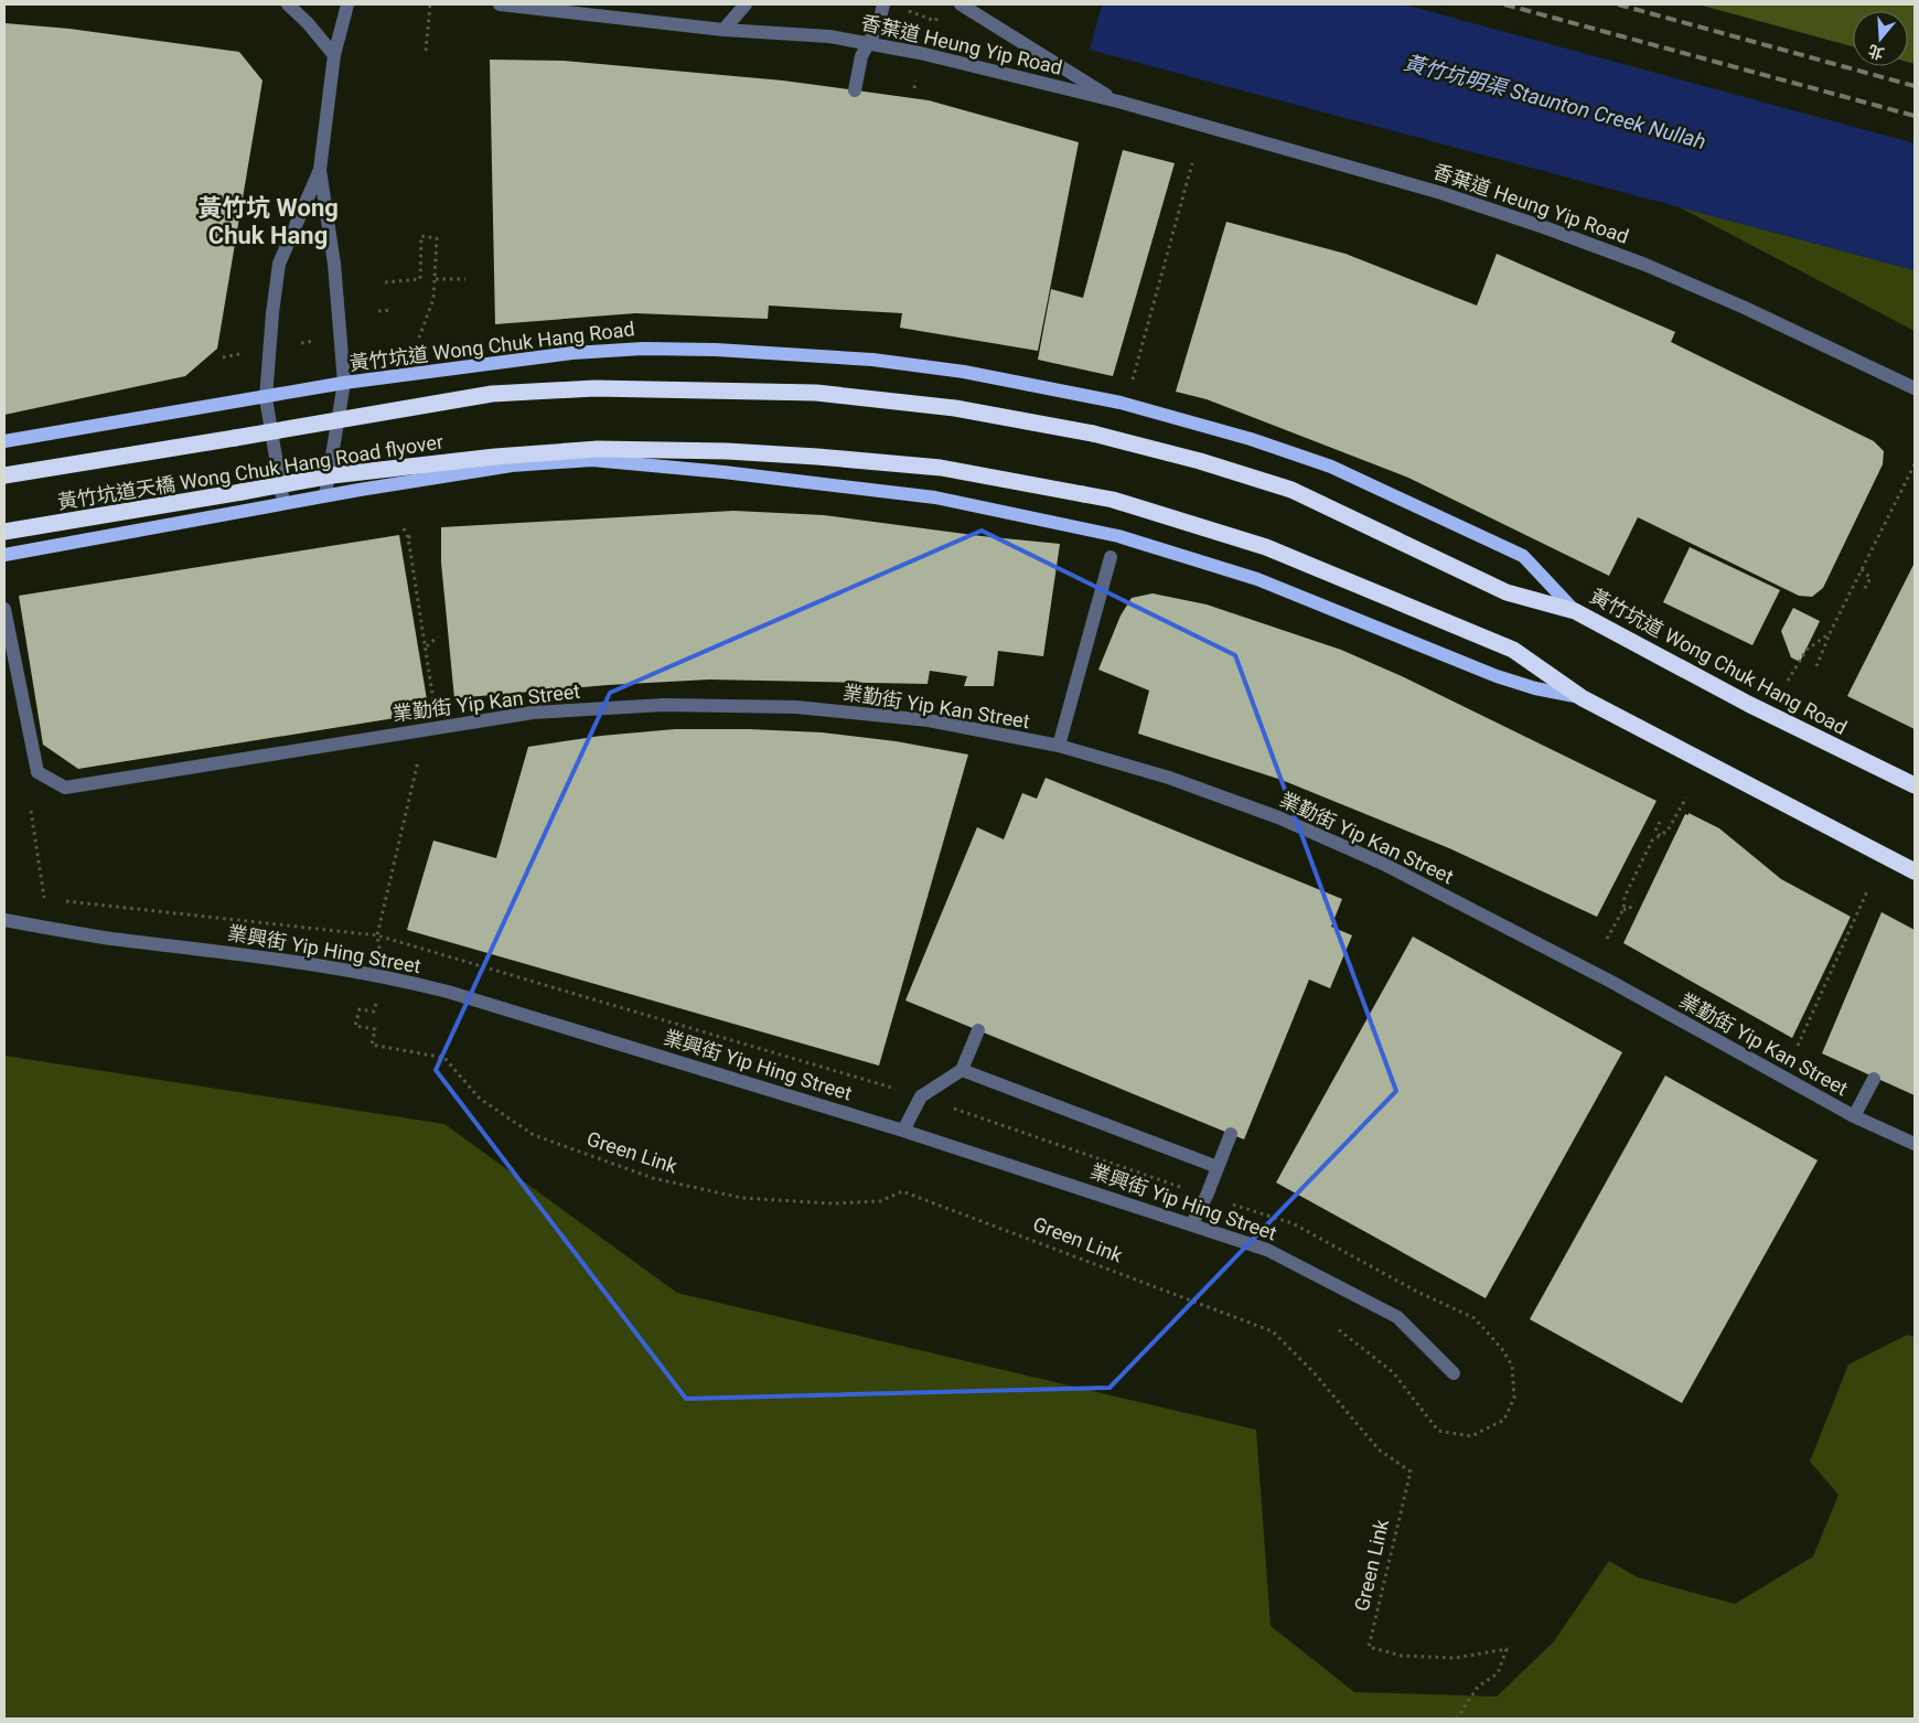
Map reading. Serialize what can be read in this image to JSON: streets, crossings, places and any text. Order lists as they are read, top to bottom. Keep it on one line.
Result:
{"streets":{"highway":["黃竹坑道 Wong Chuk Hang Road","黃竹坑道天橋 Wong Chuk Hang Road flyover"],"street":["香葉道 Heung Yip Road","業勤街 Yip Kan Street","業興街 Yip Hing Street"],"path":["Green Link"]},"crossings":[["黃竹坑道 Wong Chuk Hang Road","黃竹坑道天橋 Wong Chuk Hang Road flyover"]],"districts":["黃竹坑 Wong Chuk Hang"],"water":["黃竹坑明渠 Staunton Creek Nullah"],"north":"bottom"}
